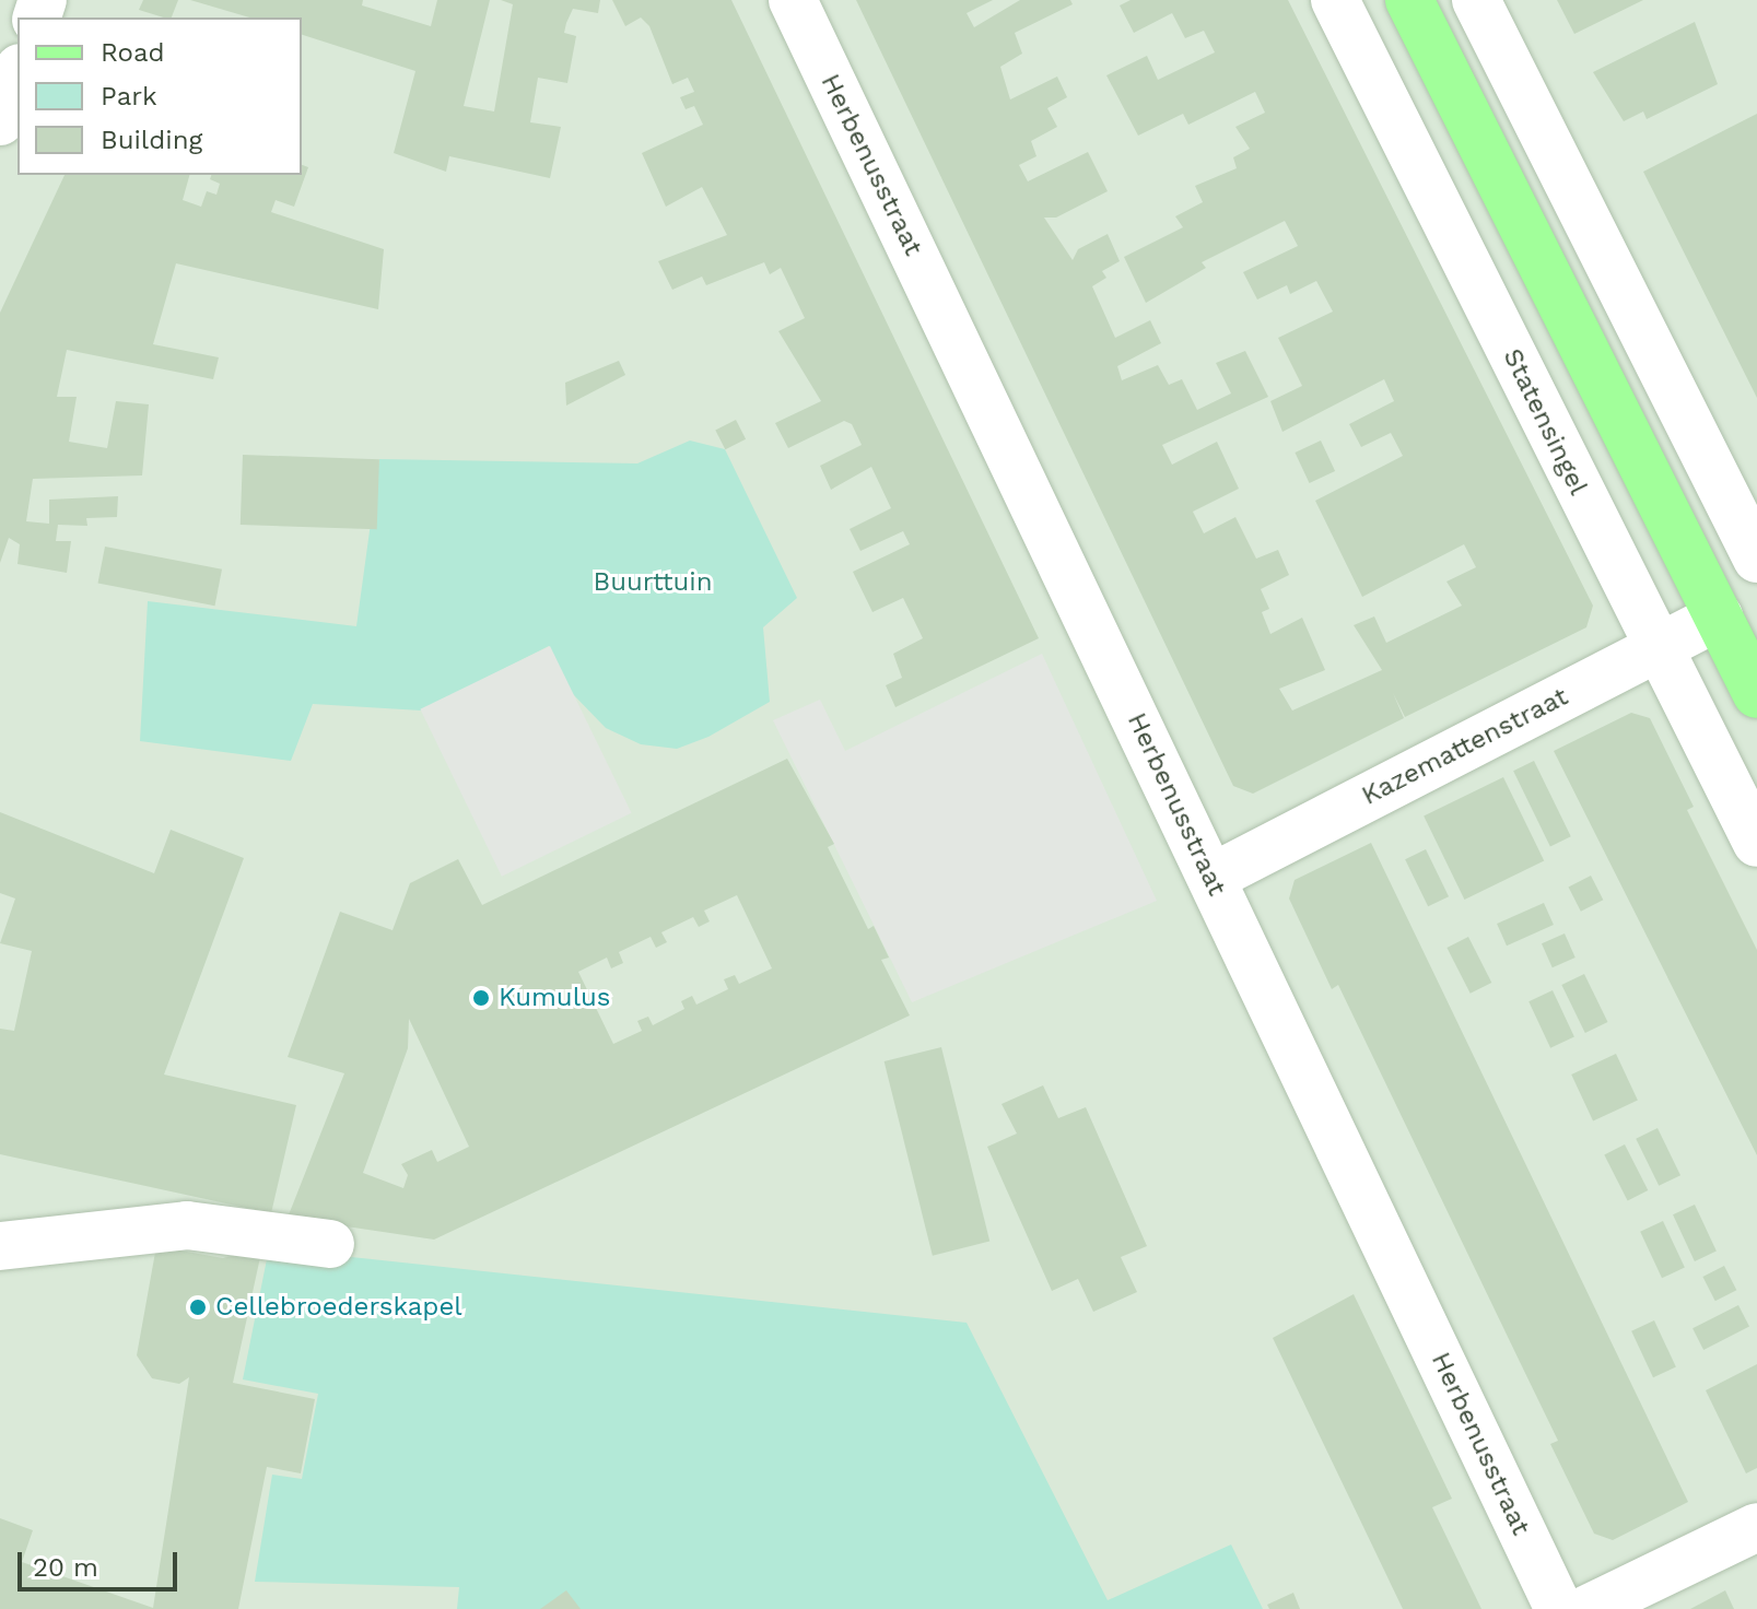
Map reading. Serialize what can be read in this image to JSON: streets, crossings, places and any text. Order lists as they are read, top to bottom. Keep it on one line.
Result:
{"streets":{"street":["Herbenusstraat","Statensingel","Kazemattenstraat"]},"crossings":[["Herbenusstraat","Kazemattenstraat"],["Statensingel","Kazemattenstraat"]],"parks":["Buurttuin"],"places":["Kumulus","Cellebroederskapel"],"legend":["Road","Park","Building"],"scale_bar":"20 m"}
